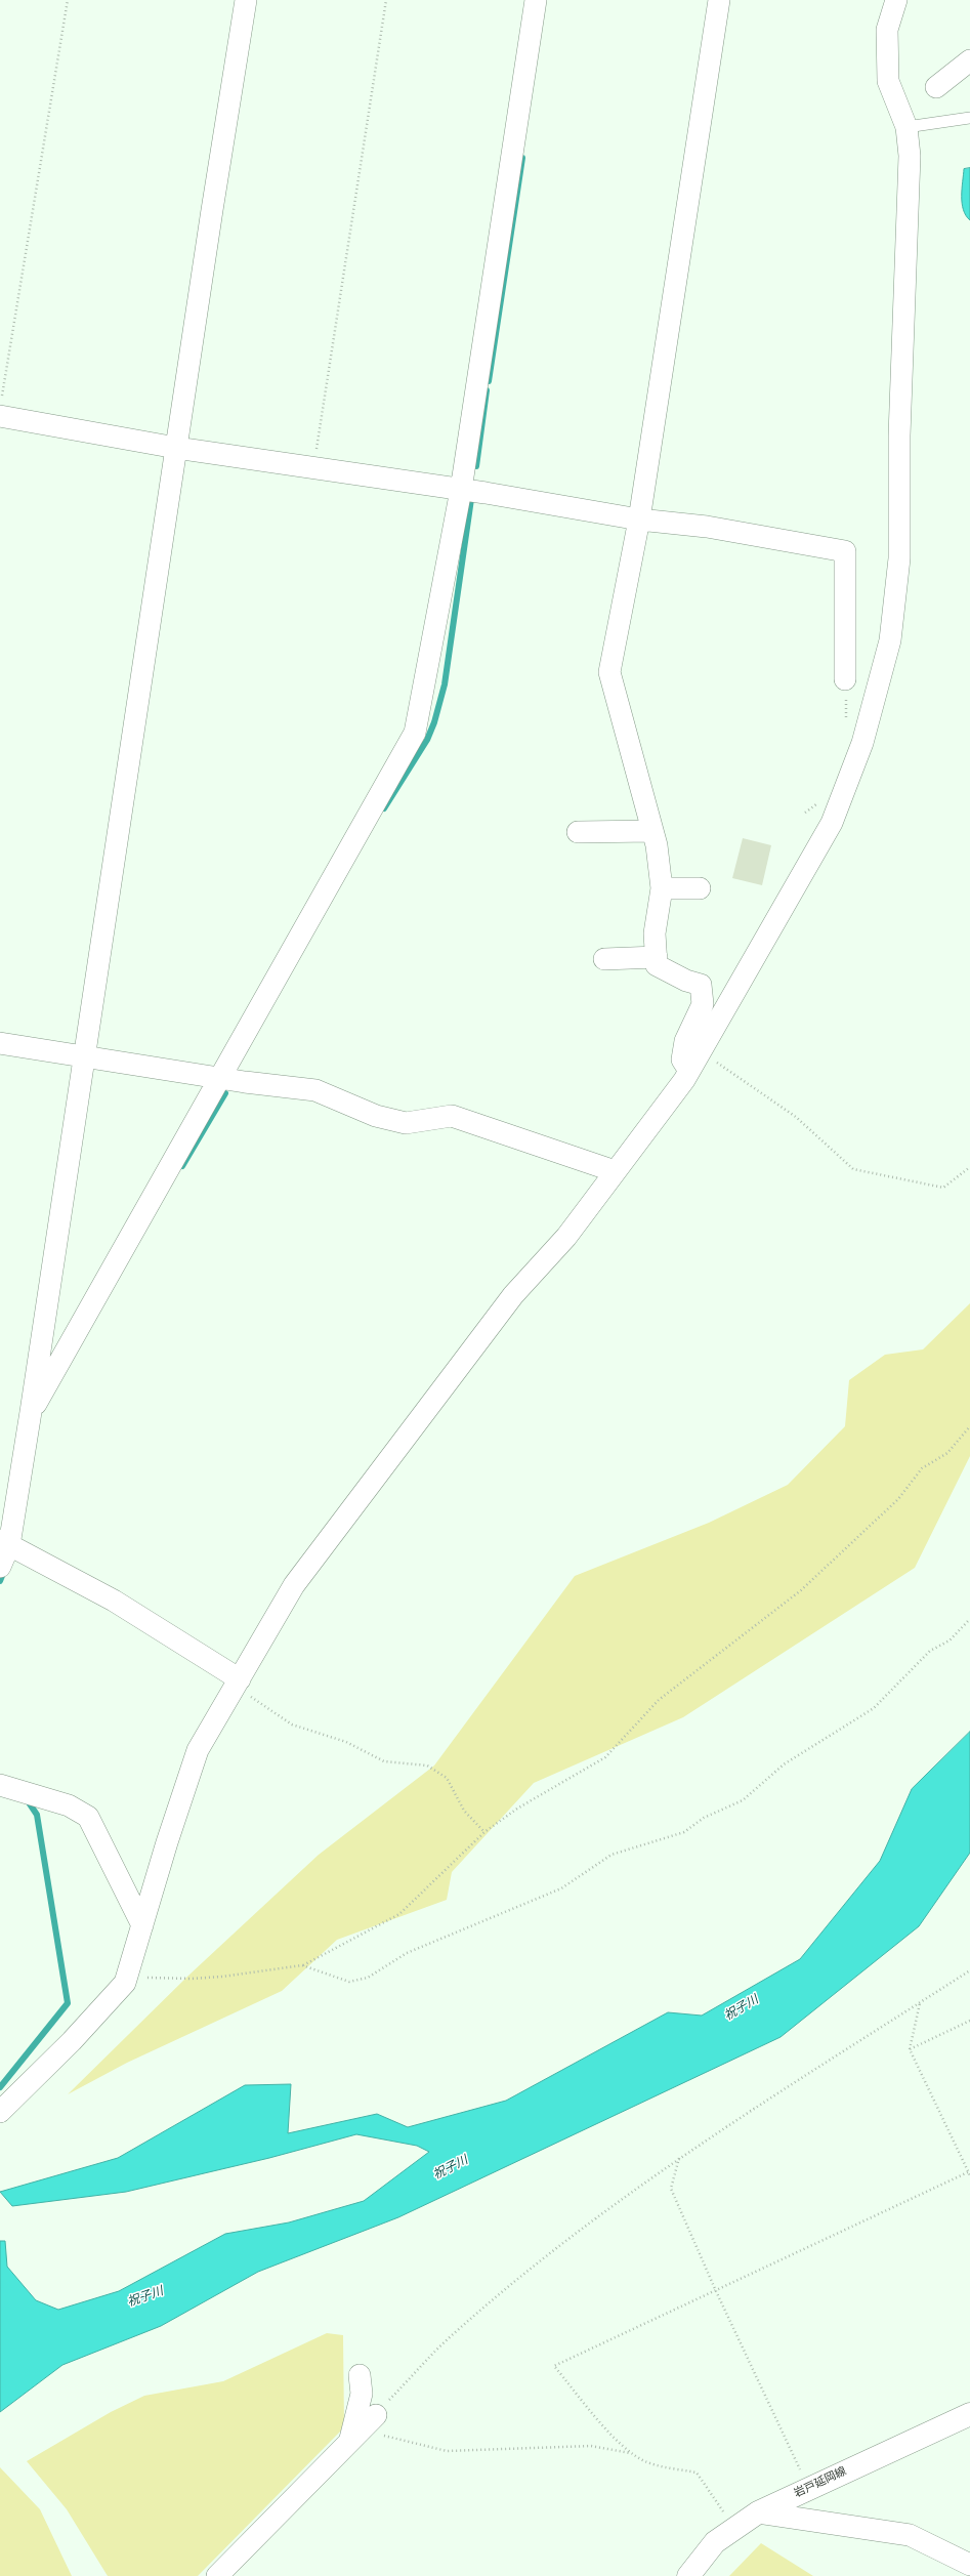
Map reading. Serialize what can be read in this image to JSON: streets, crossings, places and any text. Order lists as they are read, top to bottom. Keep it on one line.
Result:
{"streets":{"main road":["岩戸延岡線"]},"water":["祝子川"]}
